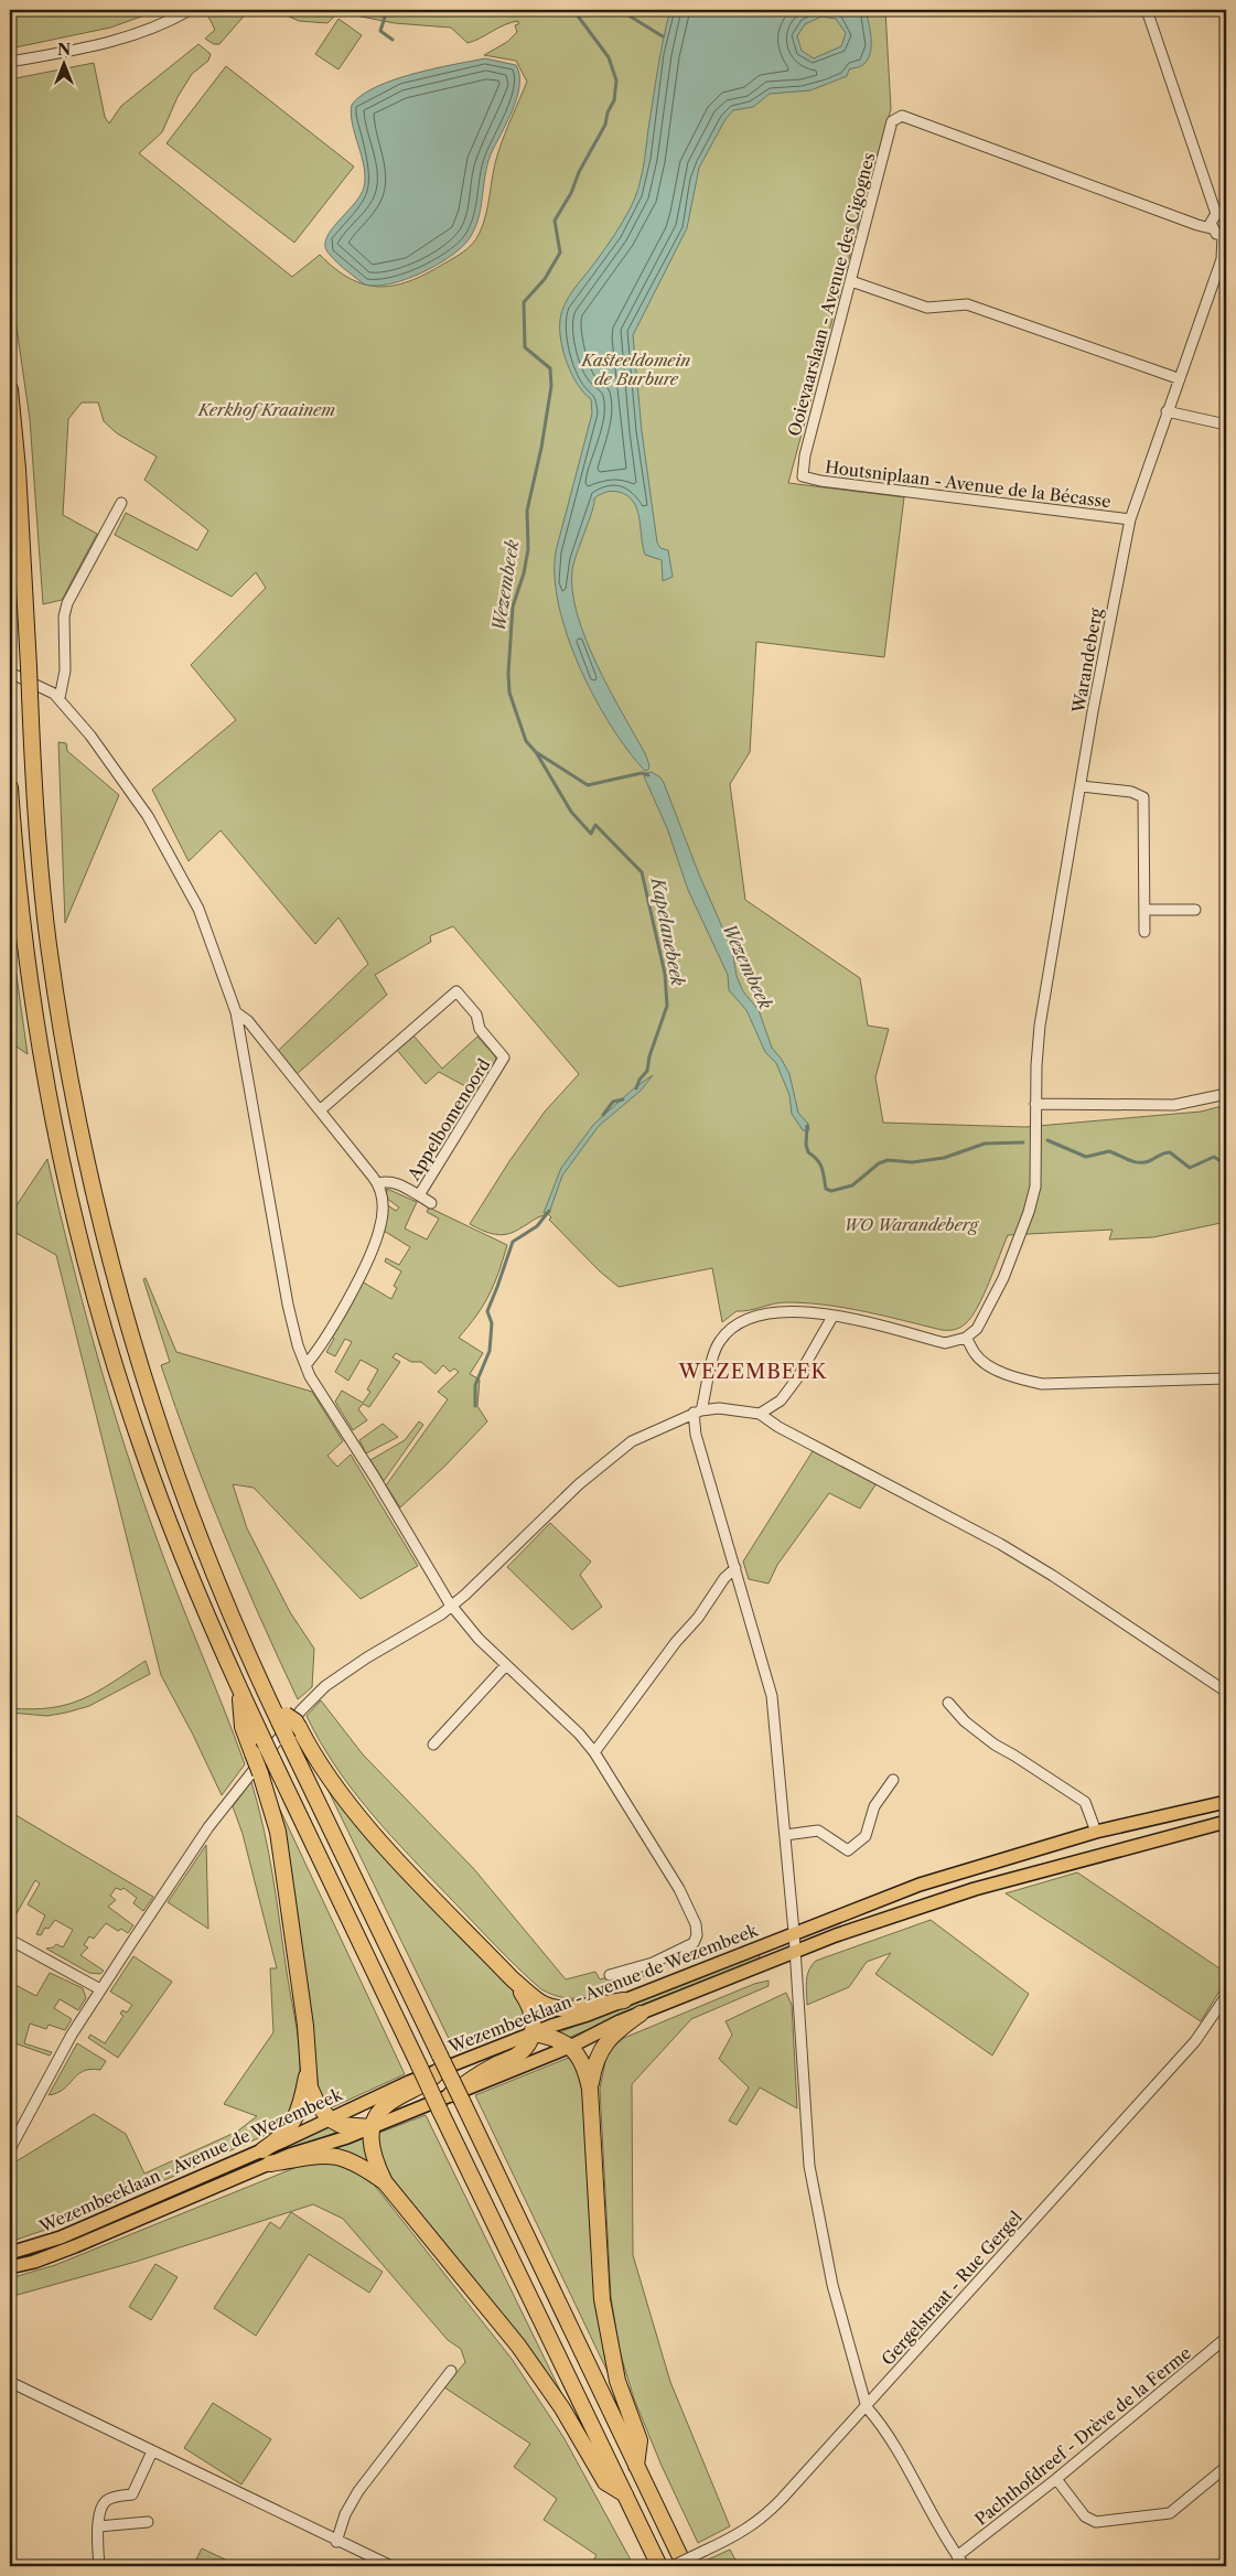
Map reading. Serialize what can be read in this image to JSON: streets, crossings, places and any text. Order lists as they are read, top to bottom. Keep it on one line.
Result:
{"streets":{"main road":["Wezembeeklaan - Avenue de Wezembeek"],"street":["Ooievaarslaan - Avenue des Cigognes","Houtsniplaan - Avenue de la Bécasse","Warandeberg","Appelbomenoord","Gergelstraat - Rue Gergel","Pachthofdreef - Drève de la Ferme"]},"crossings":[["Ooievaarslaan - Avenue des Cigognes","Houtsniplaan - Avenue de la Bécasse"],["Houtsniplaan - Avenue de la Bécasse","Warandeberg"]],"districts":["WEZEMBEEK"],"water":["Wezembeek","Kapelanebeek"],"parks":["Kasteeldomein de Burbure","Kerkhof Kraainem","WO Warandeberg"],"north":"top"}
